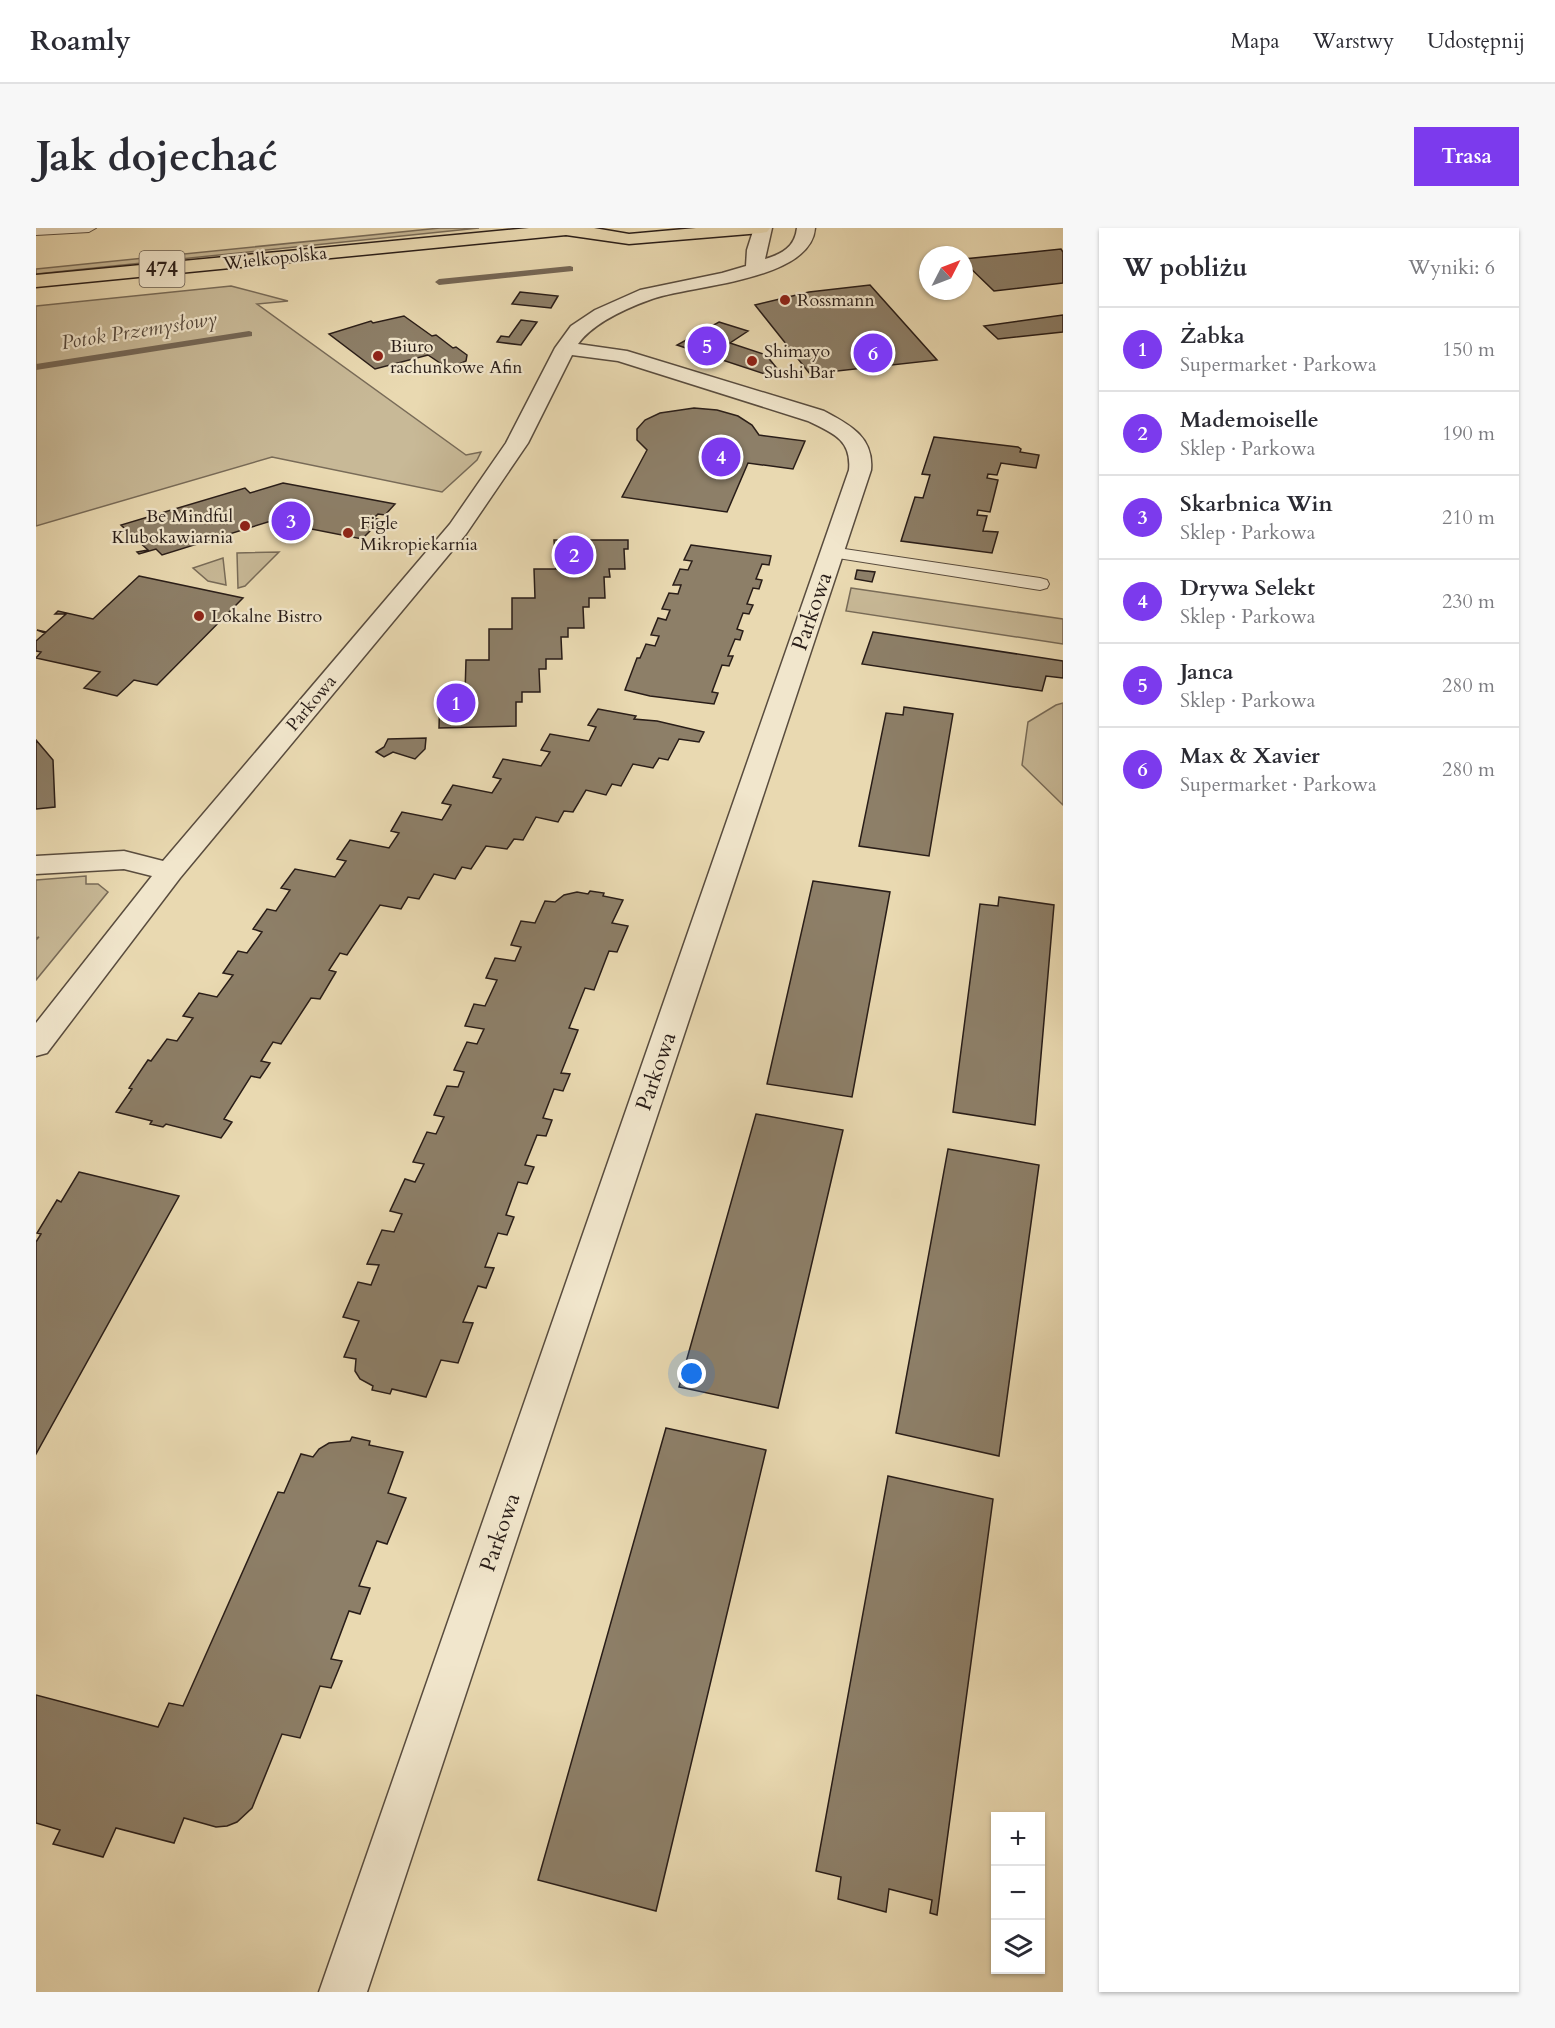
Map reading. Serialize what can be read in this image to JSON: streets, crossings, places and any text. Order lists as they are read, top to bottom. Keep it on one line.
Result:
{"streets":{"main road":["Wielkopolska","474"],"street":["Parkowa"]},"water":["Potok Przemysłowy"],"places":["Rossmann","Biuro rachunkowe Afin","Shimayo Sushi Bar","Be Mindful Klubokawiarnia","Figle Mikropiekarnia","Lokalne Bistro"],"north":"top right","page":{"header":"Roamly","nav":["Mapa","Warstwy","Udostępnij"],"buttons":"Trasa","title":"Jak dojechać","heading":["W pobliżu","Wyniki: 6"],"list":[{"mark":"1","name":"Żabka","note":"Supermarket · Parkowa","value":"150 m"},{"mark":"2","name":"Mademoiselle","note":"Sklep · Parkowa","value":"190 m"},{"mark":"3","name":"Skarbnica Win","note":"Sklep · Parkowa","value":"210 m"},{"mark":"4","name":"Drywa Selekt","note":"Sklep · Parkowa","value":"230 m"},{"mark":"5","name":"Janca","note":"Sklep · Parkowa","value":"280 m"},{"mark":"6","name":"Max & Xavier","note":"Supermarket · Parkowa","value":"280 m"}],"pins":["5","6","4","3","2","1"],"map_buttons":["+","−"]}}
